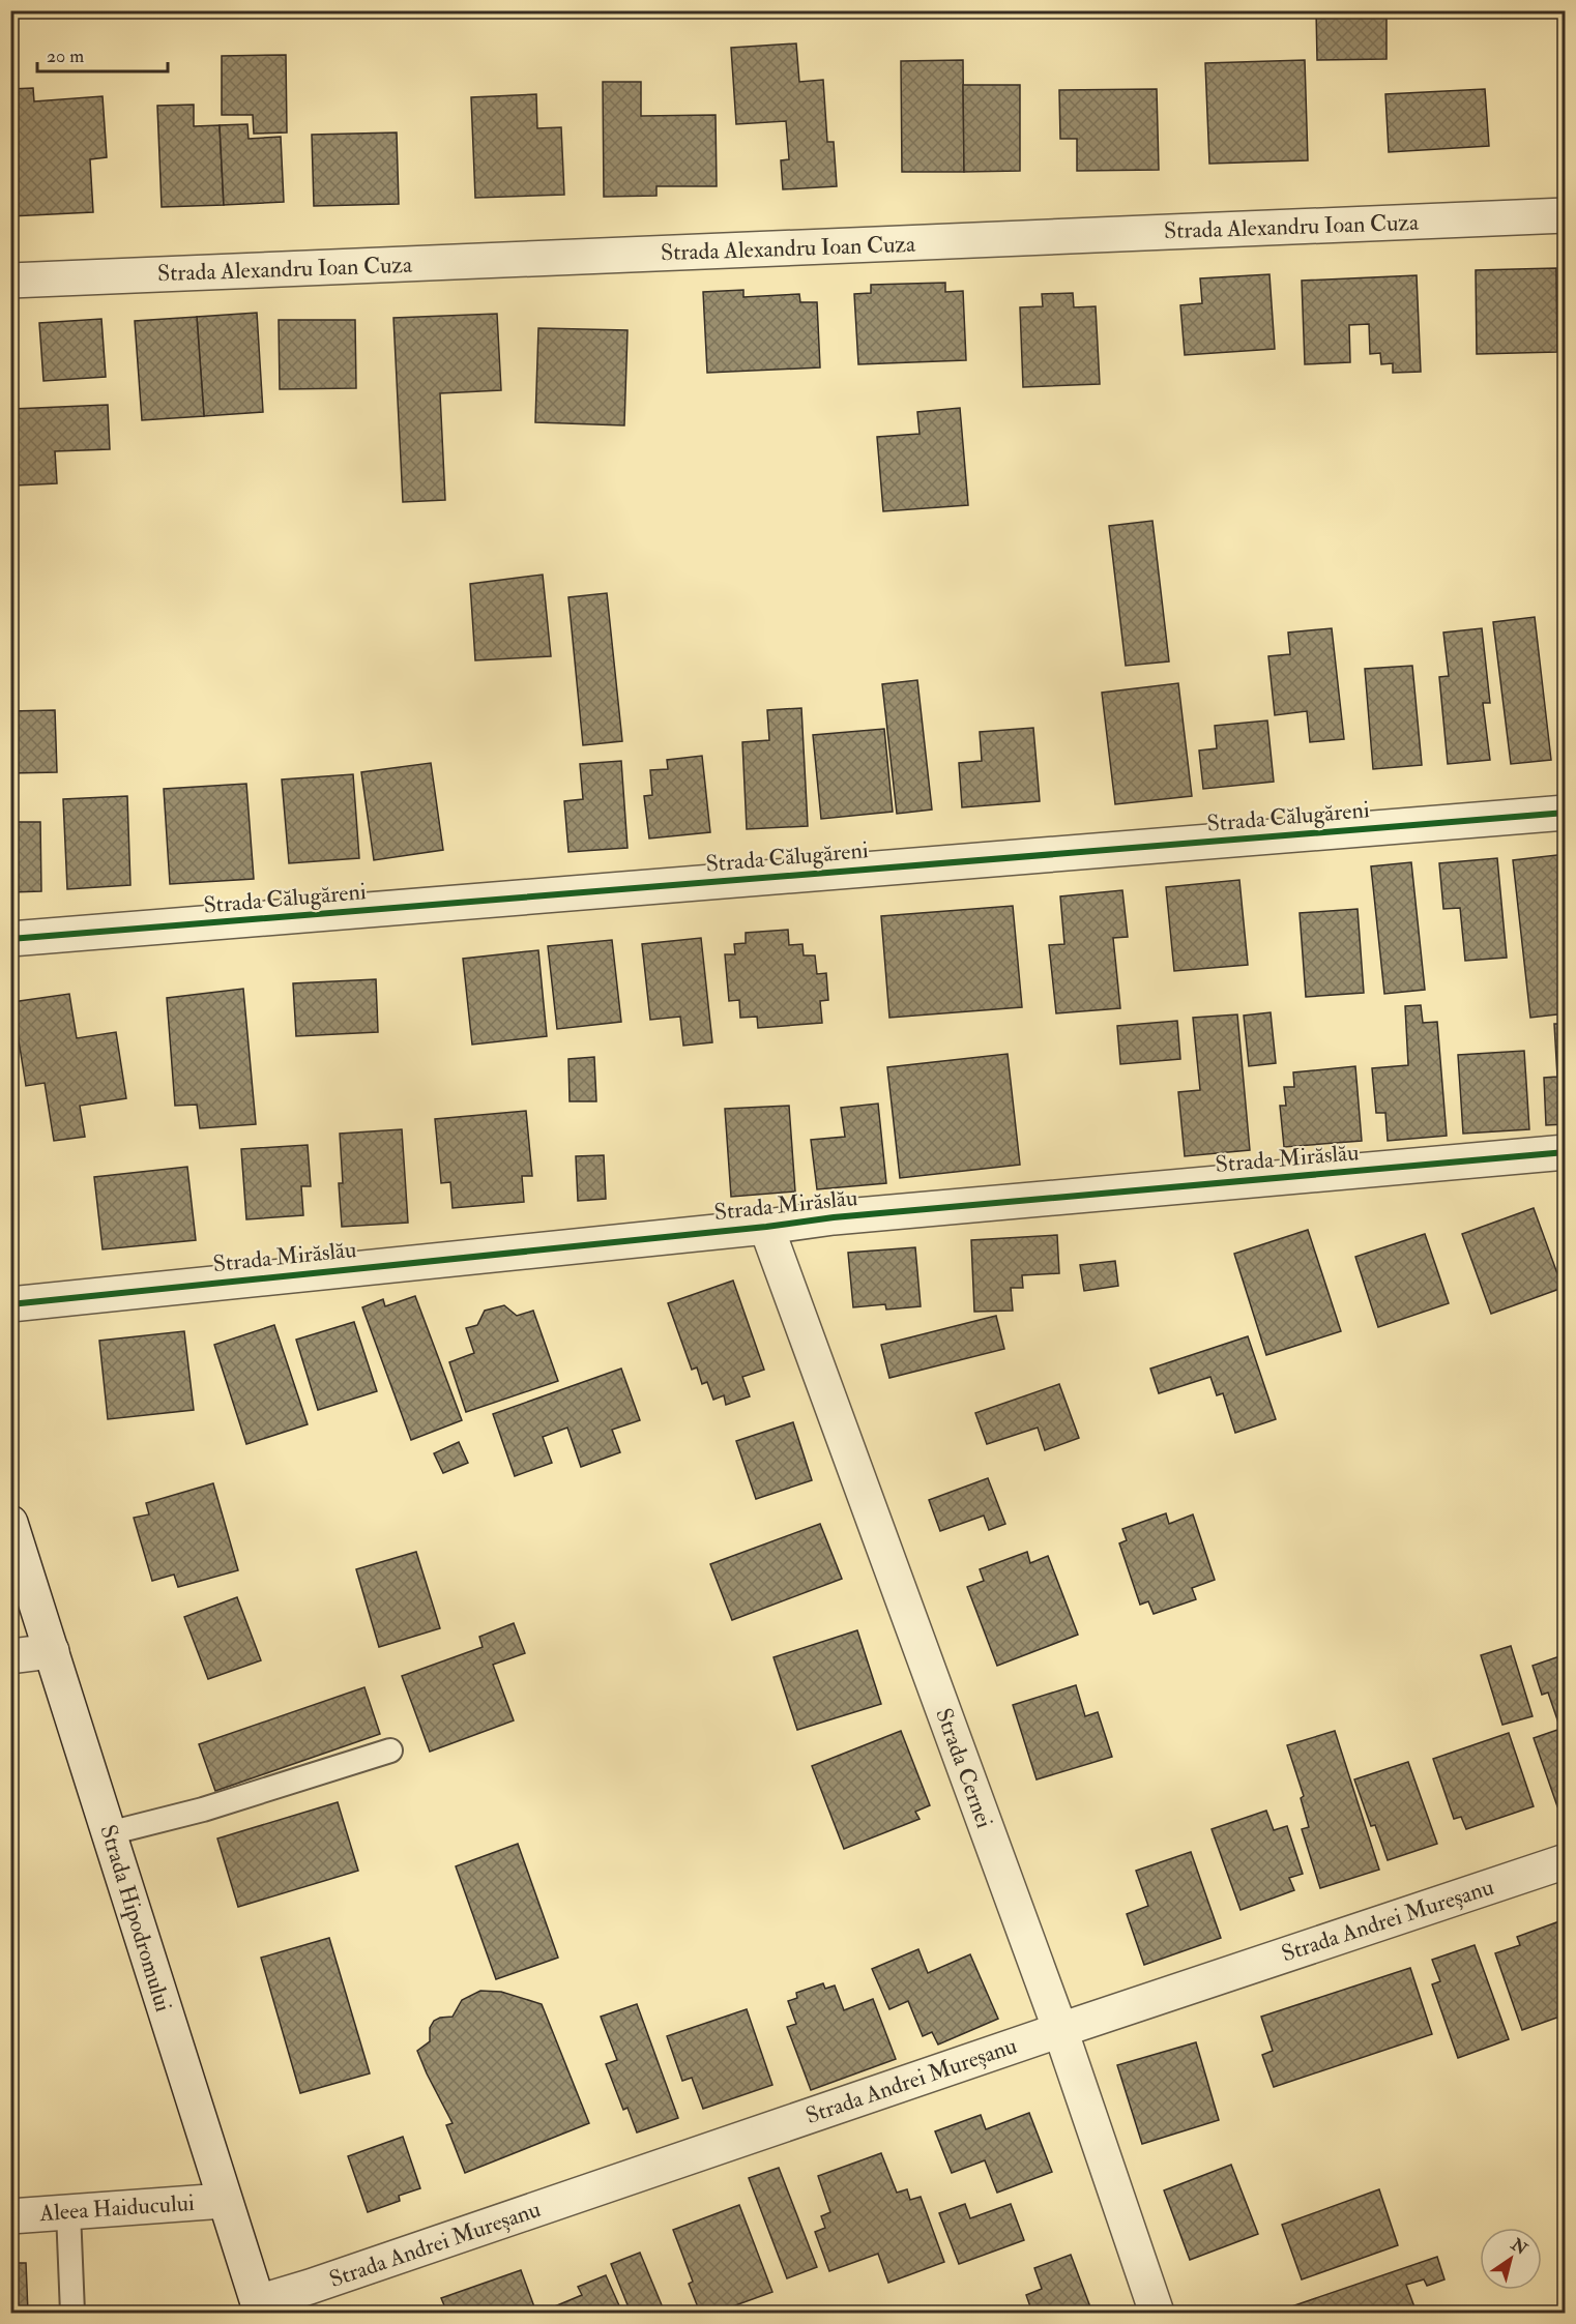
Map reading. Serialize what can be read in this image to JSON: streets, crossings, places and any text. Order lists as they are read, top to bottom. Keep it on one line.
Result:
{"streets":{"street":["Strada Alexandru Ioan Cuza","Strada Călugăreni","Strada Mirăslău","Strada Cernei","Strada Hipodromului","Strada Andrei Mureșanu","Aleea Haiducului"]},"crossings":[["Strada Mirăslău","Strada Cernei"],["Strada Cernei","Strada Andrei Mureșanu"],["Strada Hipodromului","Strada Andrei Mureșanu"],["Strada Hipodromului","Aleea Haiducului"]],"scale_bar":"20 m","north":"top right"}
